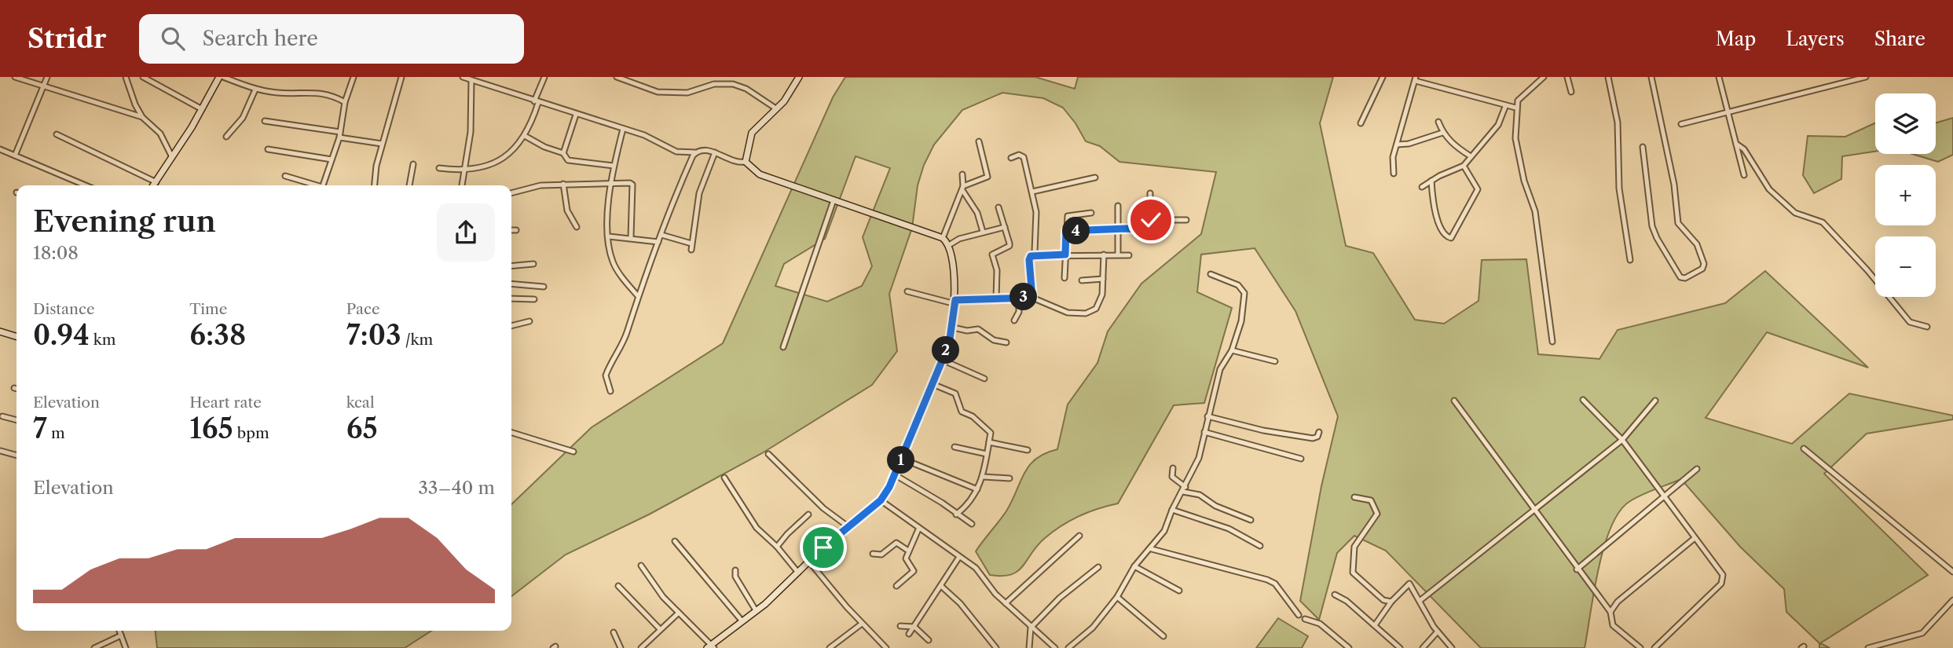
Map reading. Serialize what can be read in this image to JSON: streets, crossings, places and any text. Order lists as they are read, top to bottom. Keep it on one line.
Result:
{"page":{"header":"Stridr","search":"Search here","nav":["Map","Layers","Share"],"map_buttons":["+","−"],"heading":["Evening run","18:08"],"pins":["4","3","2","1"],"stats":[["Distance","0.94 km"],["Time","6:38"],["Pace","7:03 /km"],["Elevation","7 m"],["Heart rate","165 bpm"],["kcal","65"]],"chart":["Elevation","33–40 m"]}}
